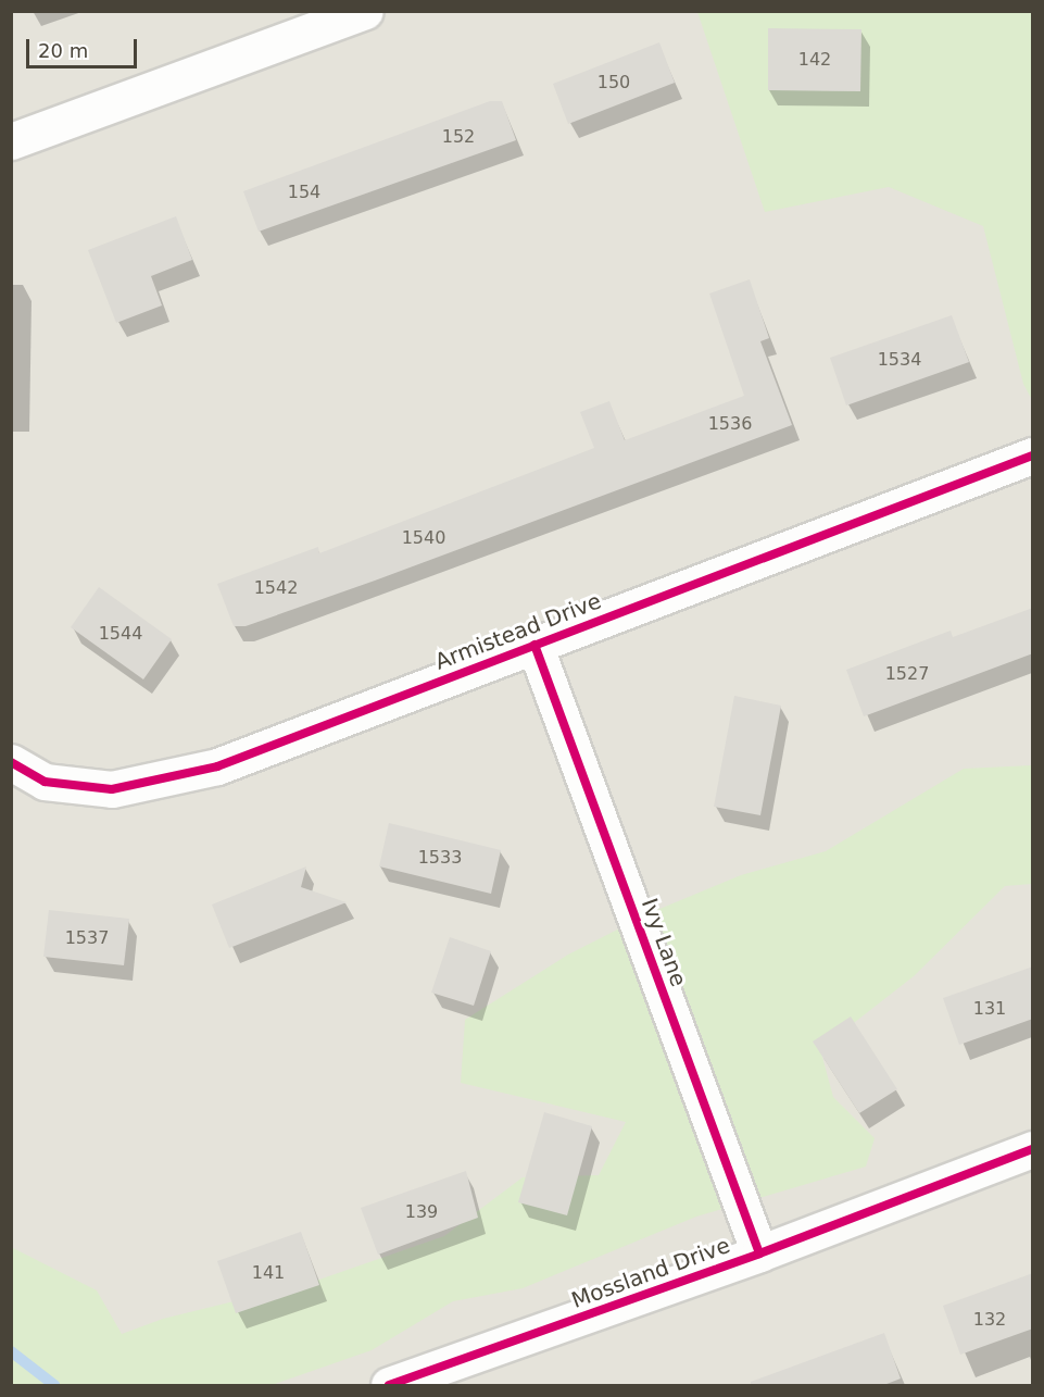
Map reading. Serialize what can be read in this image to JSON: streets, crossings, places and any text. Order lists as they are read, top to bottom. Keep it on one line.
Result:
{"streets":{"street":["Armistead Drive","Ivy Lane","Mossland Drive"]},"crossings":[["Armistead Drive","Ivy Lane"],["Ivy Lane","Mossland Drive"]],"house_numbers":["142","150","152","154","1534","1536","1540","1542","1544","1527","1533","1537","131","139","141","132"],"scale_bar":"20 m"}
